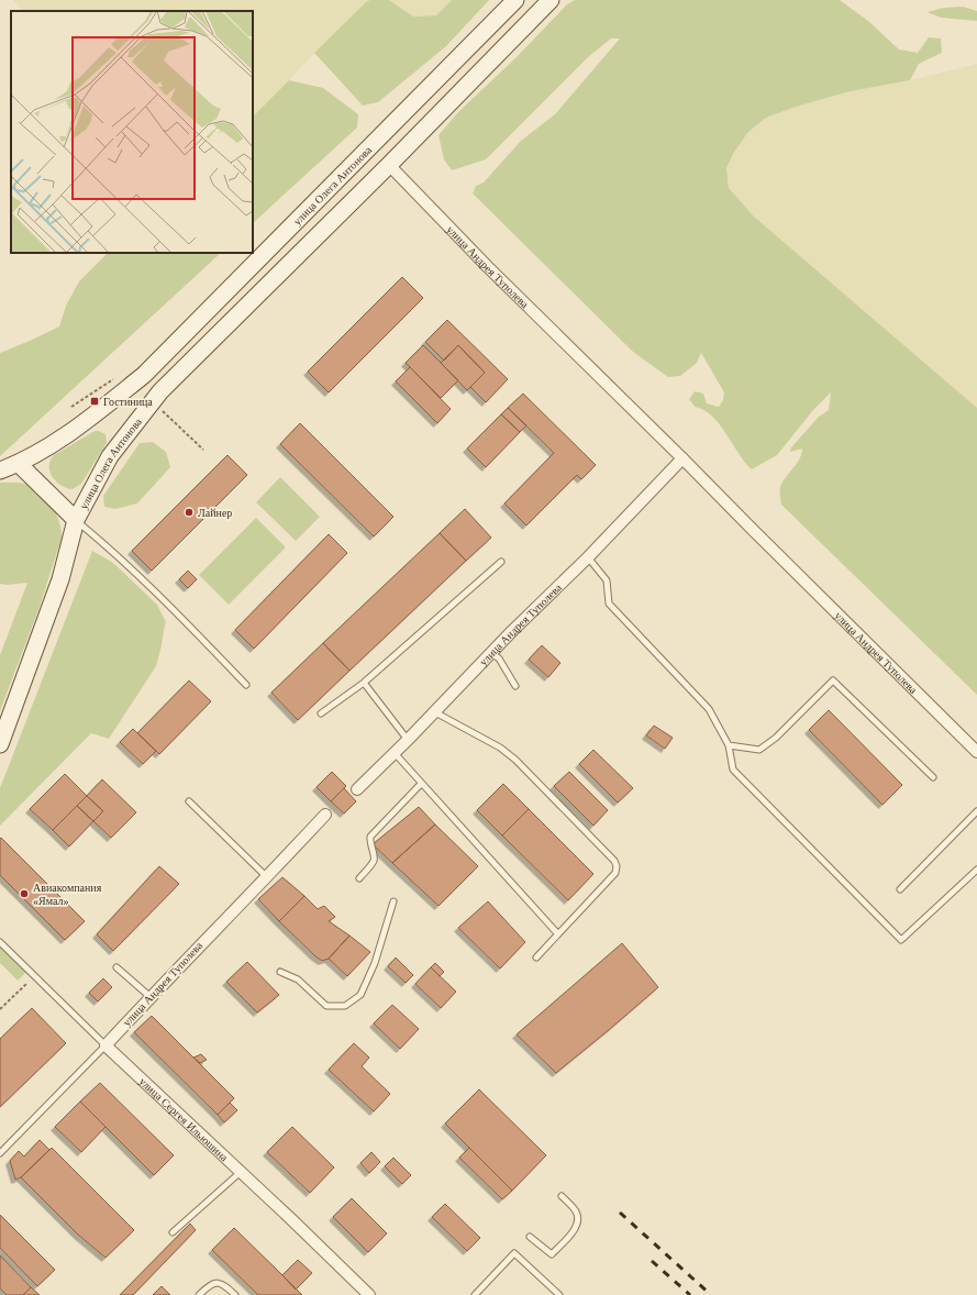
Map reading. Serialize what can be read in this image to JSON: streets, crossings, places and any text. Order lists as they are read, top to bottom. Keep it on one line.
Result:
{"streets":{"street":["улица Олега Антонова","улица Андрея Туполева","улица Сергея Ильюшина"]},"crossings":[["улица Олега Антонова","улица Андрея Туполева"],["улица Андрея Туполева","улица Сергея Ильюшина"]],"places":{"transit":["Гостиница"],"other":["Лайнер","Авиакомпания «Ямал»"]}}
